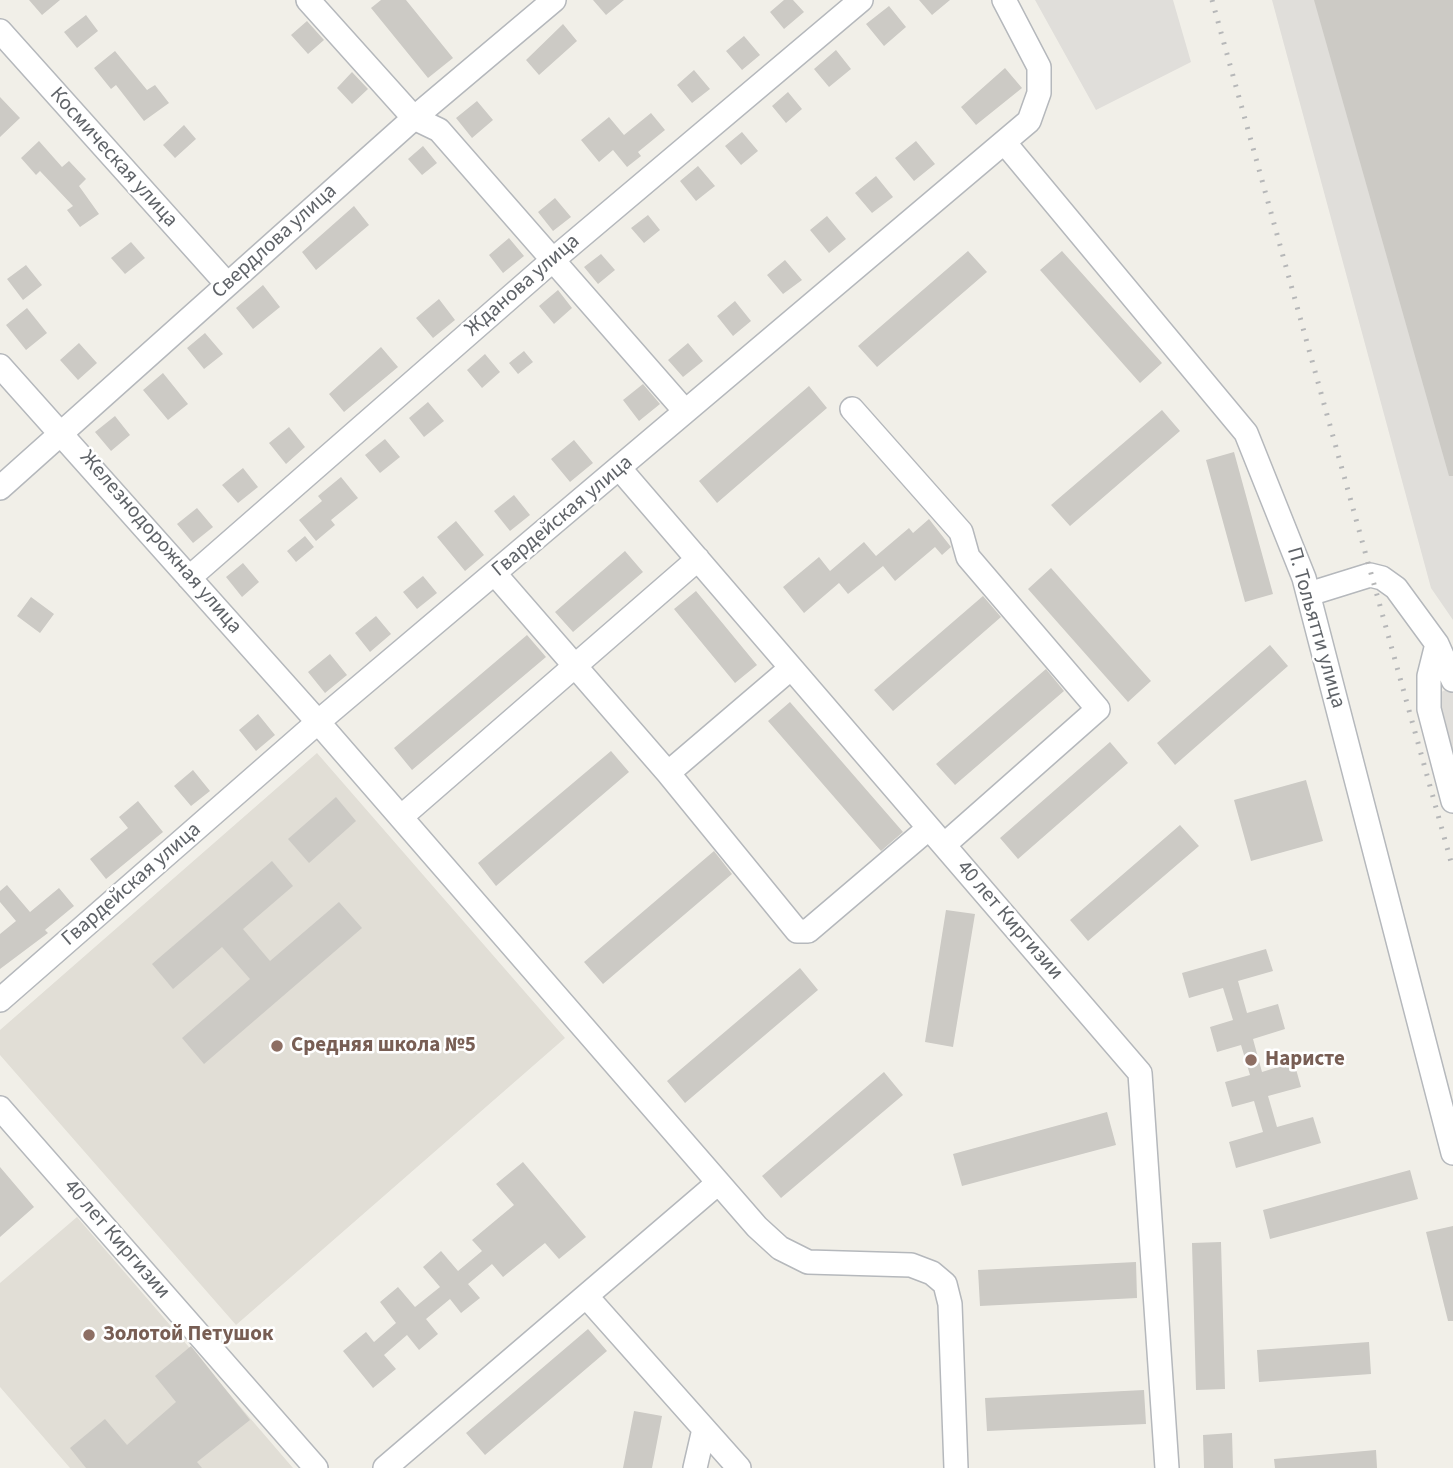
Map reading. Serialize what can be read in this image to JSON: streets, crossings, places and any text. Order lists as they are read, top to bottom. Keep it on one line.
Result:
{"streets":{"street":["Космическая улица","Свердлова улица","Жданова улица","Гвардейская улица","Железнодорожная улица","П. Тольятти улица","40 лет Киргизии"]},"crossings":[["Космическая улица","Свердлова улица"],["Свердлова улица","Железнодорожная улица"],["Жданова улица","Железнодорожная улица"],["Гвардейская улица","Железнодорожная улица"],["Гвардейская улица","П. Тольятти улица"],["Гвардейская улица","40 лет Киргизии"]],"places":["Средняя школа №5","Наристе","Золотой Петушок"]}
